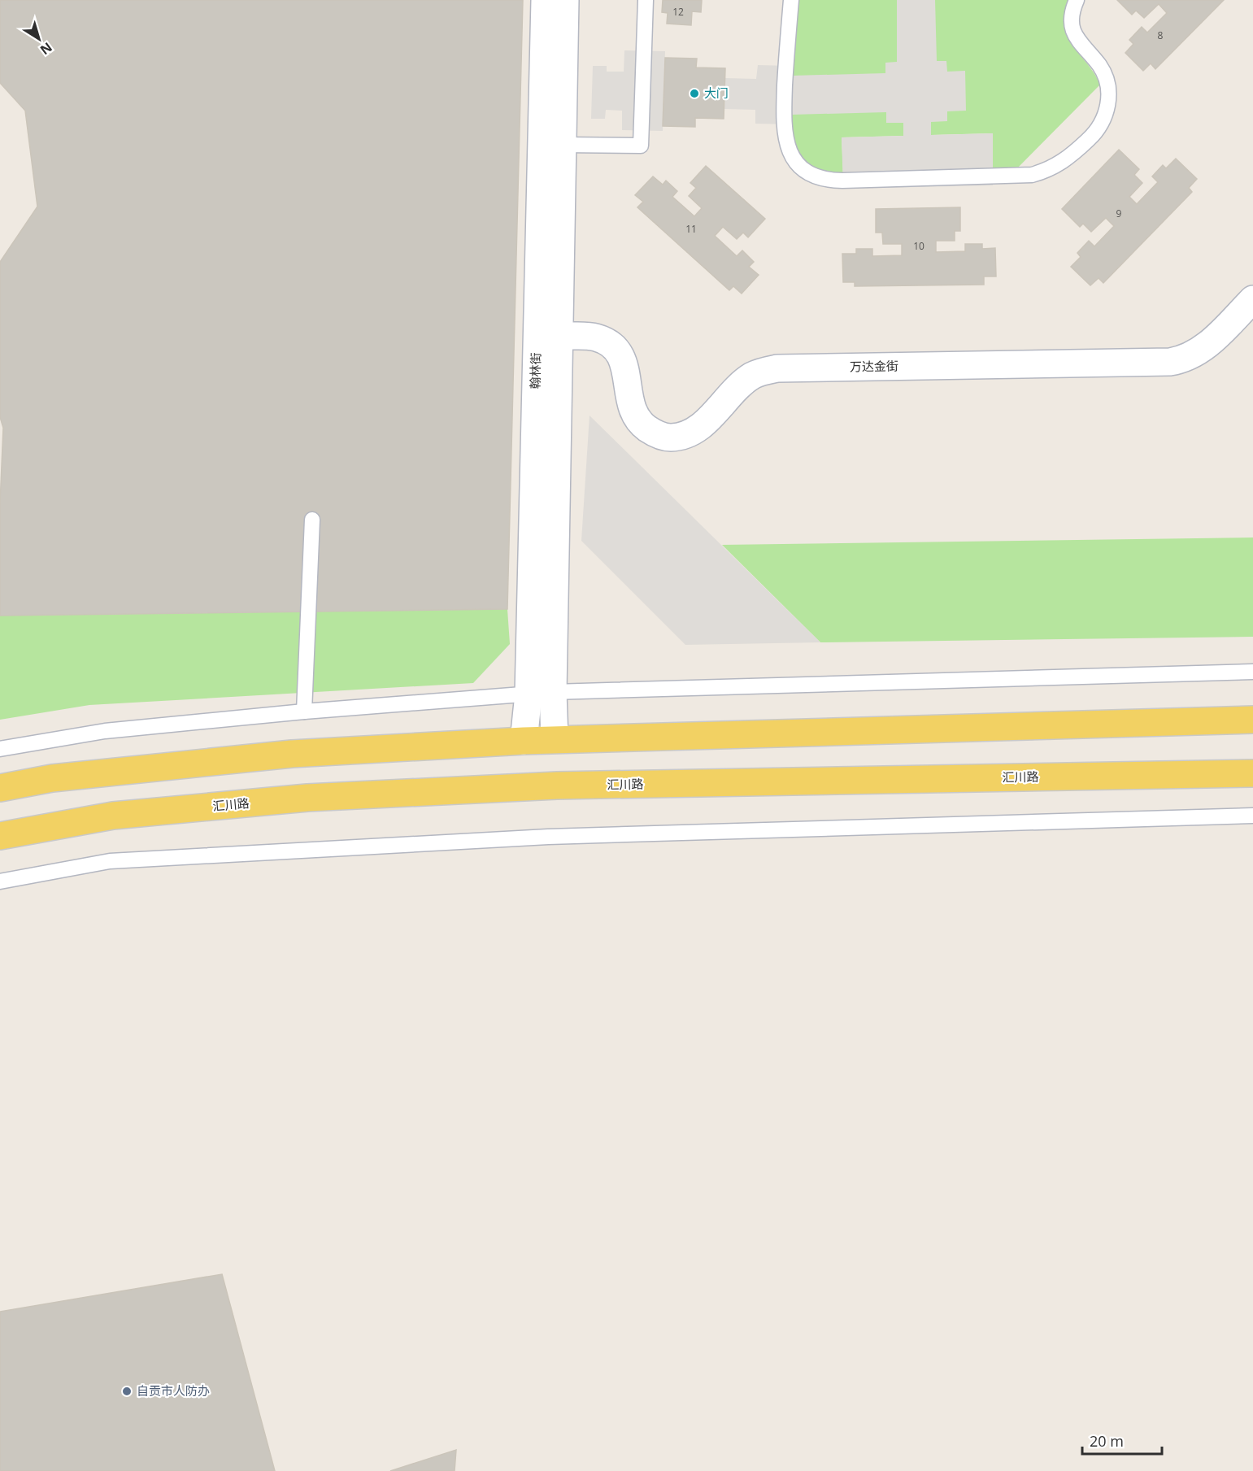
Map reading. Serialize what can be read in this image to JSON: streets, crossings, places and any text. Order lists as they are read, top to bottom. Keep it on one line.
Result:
{"streets":{"main road":["汇川路"],"street":["万达金街","翰林街"]},"crossings":[["万达金街","翰林街"]],"places":["大门","自贡市人防办"],"house_numbers":["12","8","9","11","10"],"scale_bar":"20 m","north":"bottom right"}
